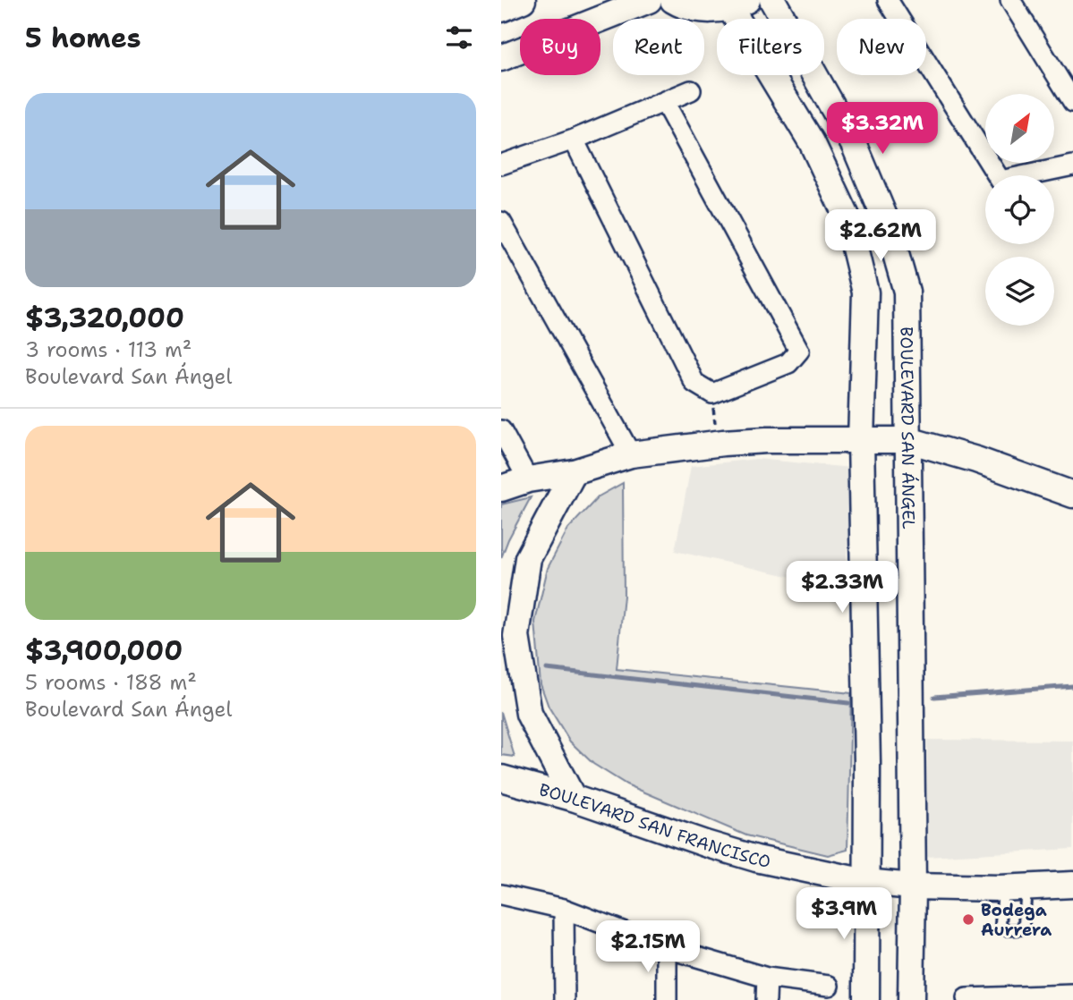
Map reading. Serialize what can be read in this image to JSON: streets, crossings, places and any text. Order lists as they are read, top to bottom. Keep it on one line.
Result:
{"streets":{"street":["BOULEVARD SAN ÁNGEL","BOULEVARD SAN FRANCISCO"]},"crossings":[["BOULEVARD SAN ÁNGEL","BOULEVARD SAN FRANCISCO"]],"places":["Bodega Aurrera"],"north":"top right","page":{"heading":"5 homes","chip":["Buy","Rent","Filters","New"],"list":[{"name":"$3,320,000","note":"3 rooms · 113 m² · Boulevard San Ángel"},{"name":"$3,900,000","note":"5 rooms · 188 m² · Boulevard San Ángel"}],"price":["$3.32M","$2.62M","$2.33M","$3.9M","$2.15M"]}}
